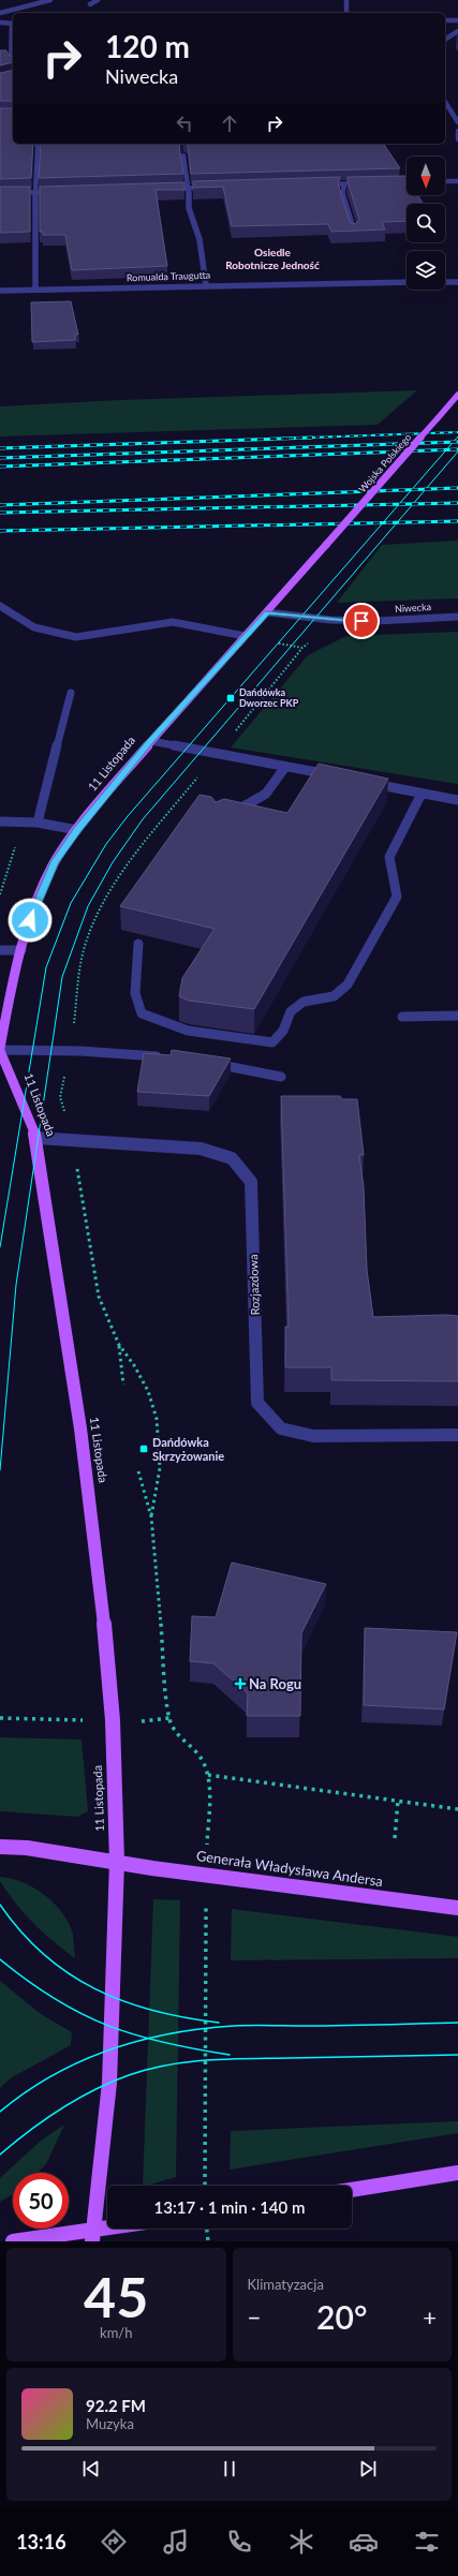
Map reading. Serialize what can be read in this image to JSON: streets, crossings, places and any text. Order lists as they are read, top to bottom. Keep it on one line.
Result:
{"streets":{"main road":["Wojska Polskiego","11 Listopada","Generała Władysława Andersa"],"street":["Romualda Traugutta","Niwecka","Rozjazdowa"]},"crossings":[["Wojska Polskiego","11 Listopada"],["Niwecka","11 Listopada"],["11 Listopada","Rozjazdowa"],["11 Listopada","Generała Władysława Andersa"]],"districts":["Osiedle Robotnicze Jedność"],"places":{"transit":["Dańdówka Dworzec PKP","Dańdówka Skrzyżowanie"],"health":["Na Rogu"]},"north":"bottom","page":{"turn":["120 m","Niwecka"],"limit":"50","trip":"13:17 · 1 min · 140 m","tile":[["45","km/h"],"Klimatyzacja"],"heat":["−","20°","+"],"song":["92.2 FM","Muzyka"],"tabs":"13:16"}}
